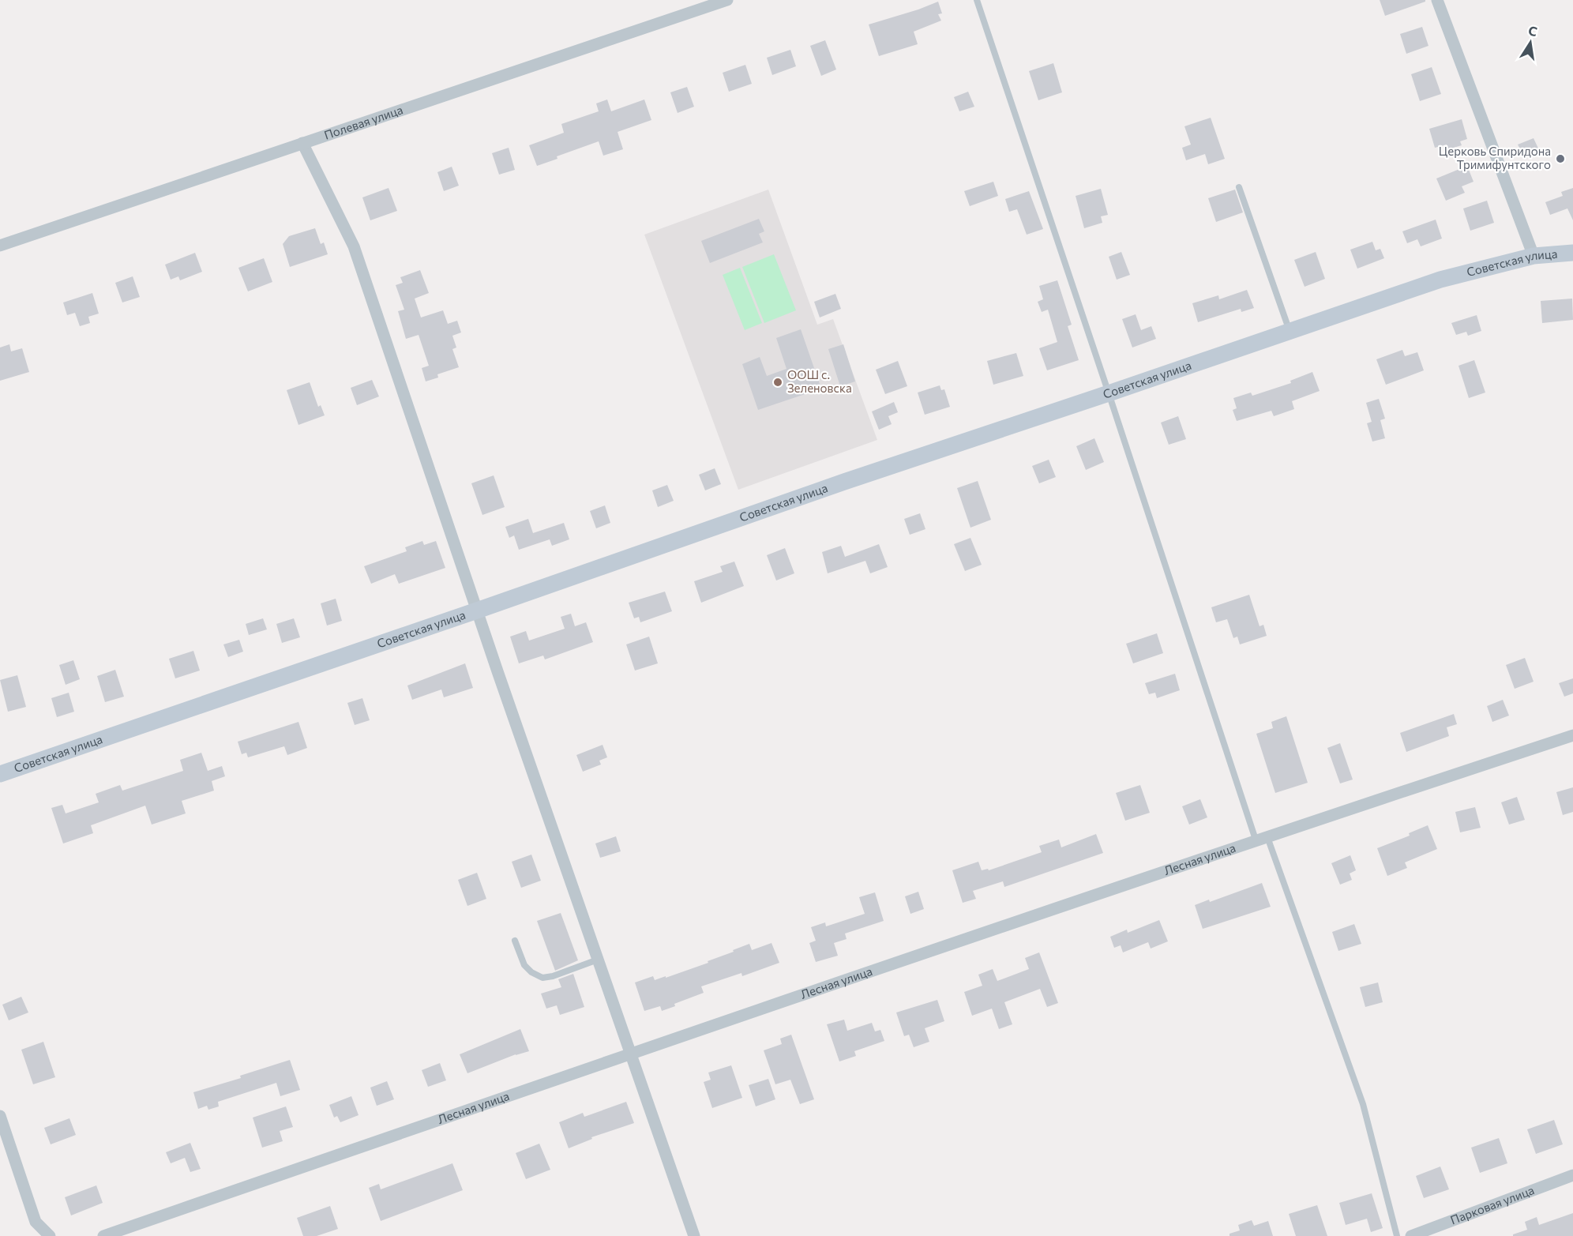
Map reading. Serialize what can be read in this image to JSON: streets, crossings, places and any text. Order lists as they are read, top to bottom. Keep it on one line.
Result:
{"streets":{"street":["Полевая улица","Советская улица","Лесная улица","Парковая улица"]},"places":["Церковь Спиридона Тримифунтского","ООШ с. Зеленовска"],"north":"top"}
